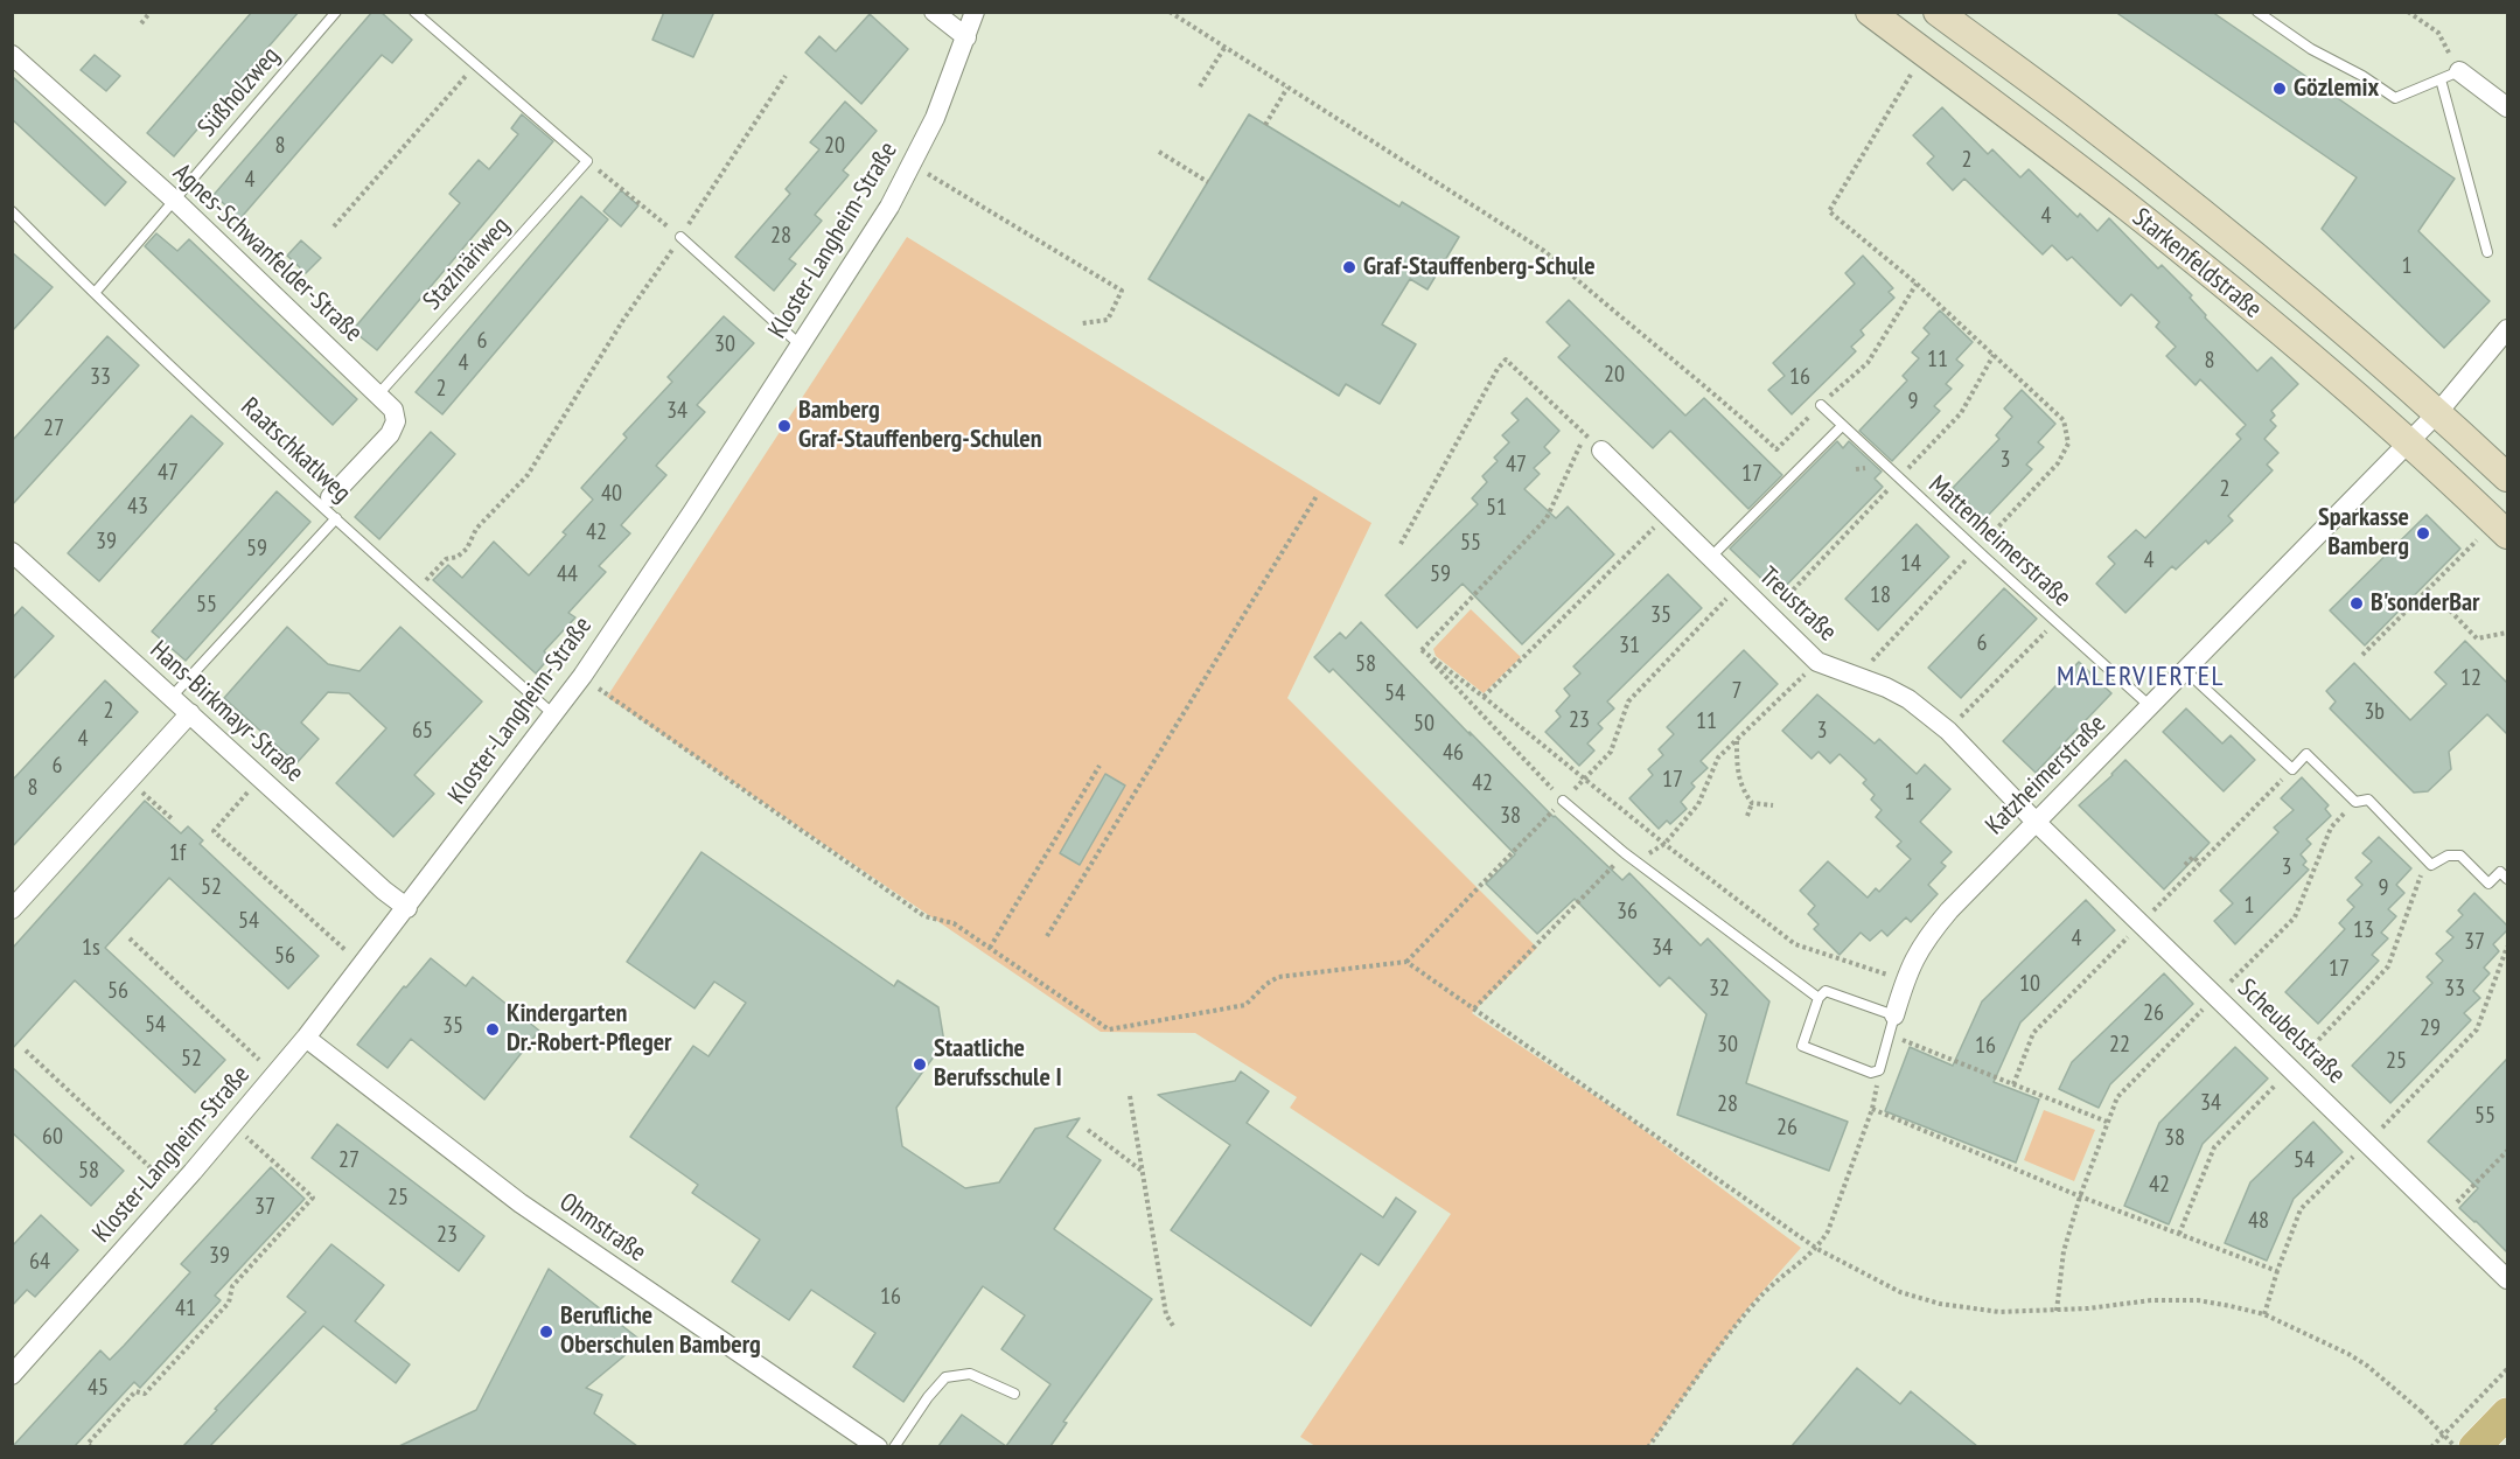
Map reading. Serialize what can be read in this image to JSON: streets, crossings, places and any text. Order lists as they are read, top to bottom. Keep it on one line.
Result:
{"streets":{"street":["Kloster-Langheim-Straße","Agnes-Schwanfelder-Straße","Starkenfeldstraße","Treustraße","Hans-Birkmayr-Straße","Katzheimerstraße","Scheubelstraße","Ohmstraße"],"lane":["Süßholzweg","Stazinäriweg","Raatschkatlweg","Mattenheimerstraße"]},"crossings":[["Süßholzweg","Agnes-Schwanfelder-Straße"],["Süßholzweg","Raatschkatlweg"],["Kloster-Langheim-Straße","Raatschkatlweg"],["Kloster-Langheim-Straße","Hans-Birkmayr-Straße"],["Kloster-Langheim-Straße","Ohmstraße"],["Agnes-Schwanfelder-Straße","Stazinäriweg"],["Agnes-Schwanfelder-Straße","Raatschkatlweg"],["Starkenfeldstraße","Katzheimerstraße"],["Mattenheimerstraße","Katzheimerstraße"],["Treustraße","Katzheimerstraße"],["Treustraße","Scheubelstraße"],["Katzheimerstraße","Scheubelstraße"]],"districts":["MALERVIERTEL"],"places":["Gözlemix","Graf-Stauffenberg-Schule","Bamberg Graf-Stauffenberg-Schulen","Sparkasse Bamberg","B'sonderBar","Kindergarten Dr.-Robert-Pfleger","Staatliche Berufsschule I","Berufliche Oberschulen Bamberg"],"house_numbers":["8","20","2","4","4","28","1","6","30","11","8","4","20","33","16","2","9","34","27","3","47","47","17","2","40","43","51","42","39","55","59","4","14","44","59","18","55","35","6","31","58","12","7","54","2","3b","23","11","50","65","3","4","46","6","17","42","8","1","38","1f","3","52","9","1","36","54","13","4","37","1s","34","56","17","10","32","33","56","26","54","35","29","30","22","16","52","25","34","28","55","26","60","38","27","54","58","42","25","37","48","23","39","64","16","41","45"]}
